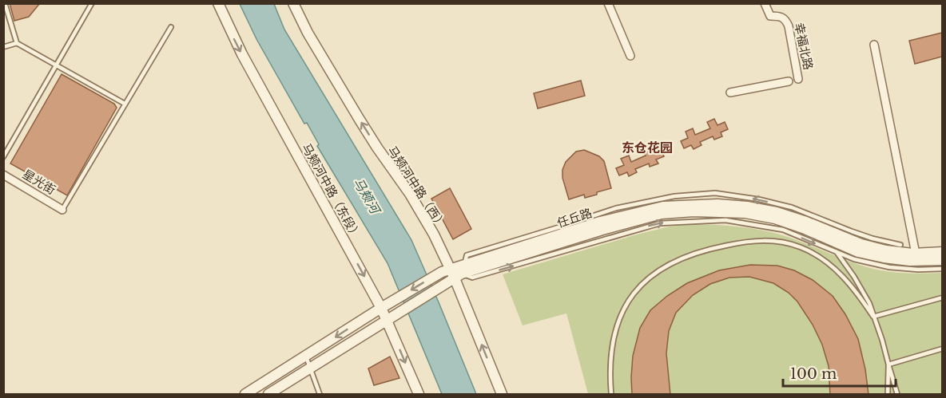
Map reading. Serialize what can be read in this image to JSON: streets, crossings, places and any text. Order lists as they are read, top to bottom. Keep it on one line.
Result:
{"streets":{"street":["幸福北路","星光街","马颊河中路（西）","马颊河中路（东段）","任丘路"]},"crossings":[["马颊河中路（西）","任丘路"],["马颊河中路（东段）","任丘路"]],"one_way":["马颊河中路（西）","马颊河中路（东段）"],"districts":["东仓花园"],"water":["马颊河"],"scale_bar":"100 m"}
